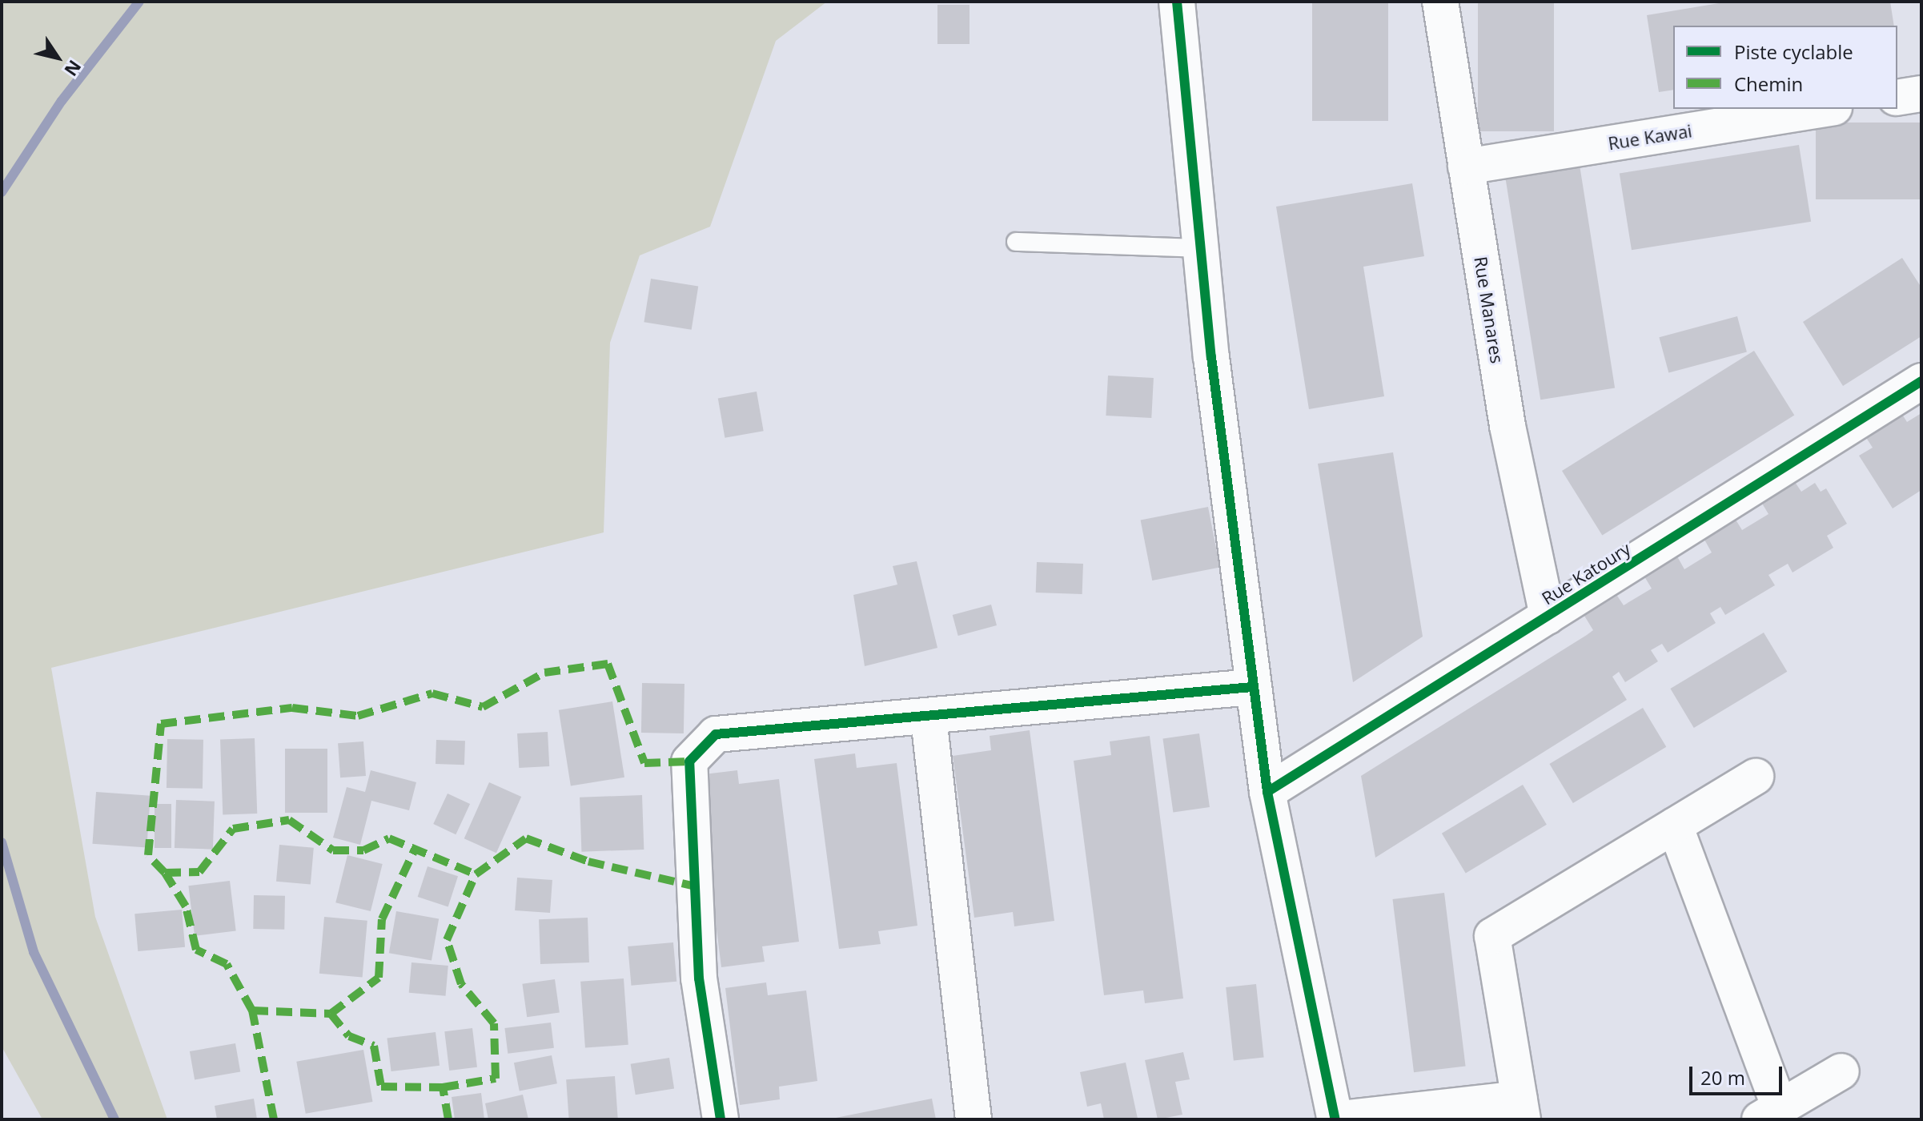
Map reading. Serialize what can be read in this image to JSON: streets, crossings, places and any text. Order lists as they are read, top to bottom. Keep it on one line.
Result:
{"streets":{"street":["Rue Kawai","Rue Manares","Rue Katoury"]},"crossings":[["Rue Kawai","Rue Manares"],["Rue Manares","Rue Katoury"]],"legend":["Piste cyclable","Chemin"],"scale_bar":"20 m","north":"bottom right"}
